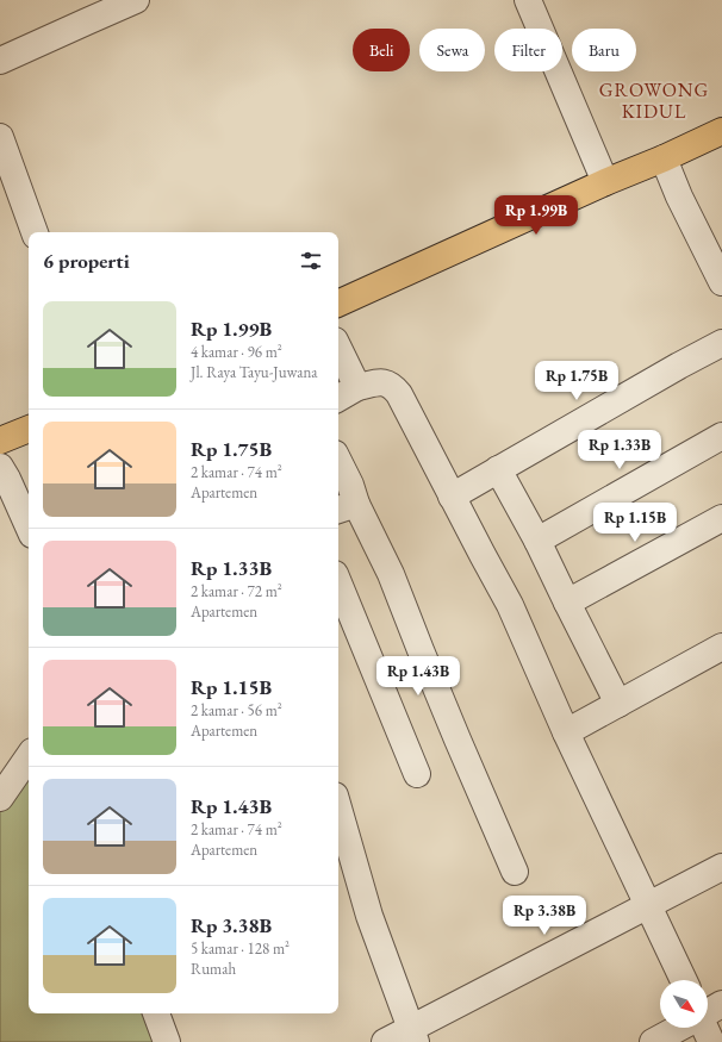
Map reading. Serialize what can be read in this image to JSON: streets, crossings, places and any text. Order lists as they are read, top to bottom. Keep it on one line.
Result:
{"districts":["GROWONG KIDUL"],"north":"bottom right","page":{"chip":["Beli","Sewa","Filter","Baru"],"price":["Rp 1.99B","Rp 1.75B","Rp 1.33B","Rp 1.15B","Rp 1.43B","Rp 3.38B"],"heading":"6 properti","list":[{"name":"Rp 1.99B","note":"4 kamar · 96 m² · Jl. Raya Tayu-Juwana"},{"name":"Rp 1.75B","note":"2 kamar · 74 m² · Apartemen"},{"name":"Rp 1.33B","note":"2 kamar · 72 m² · Apartemen"},{"name":"Rp 1.15B","note":"2 kamar · 56 m² · Apartemen"},{"name":"Rp 1.43B","note":"2 kamar · 74 m² · Apartemen"},{"name":"Rp 3.38B","note":"5 kamar · 128 m² · Rumah"}]}}
